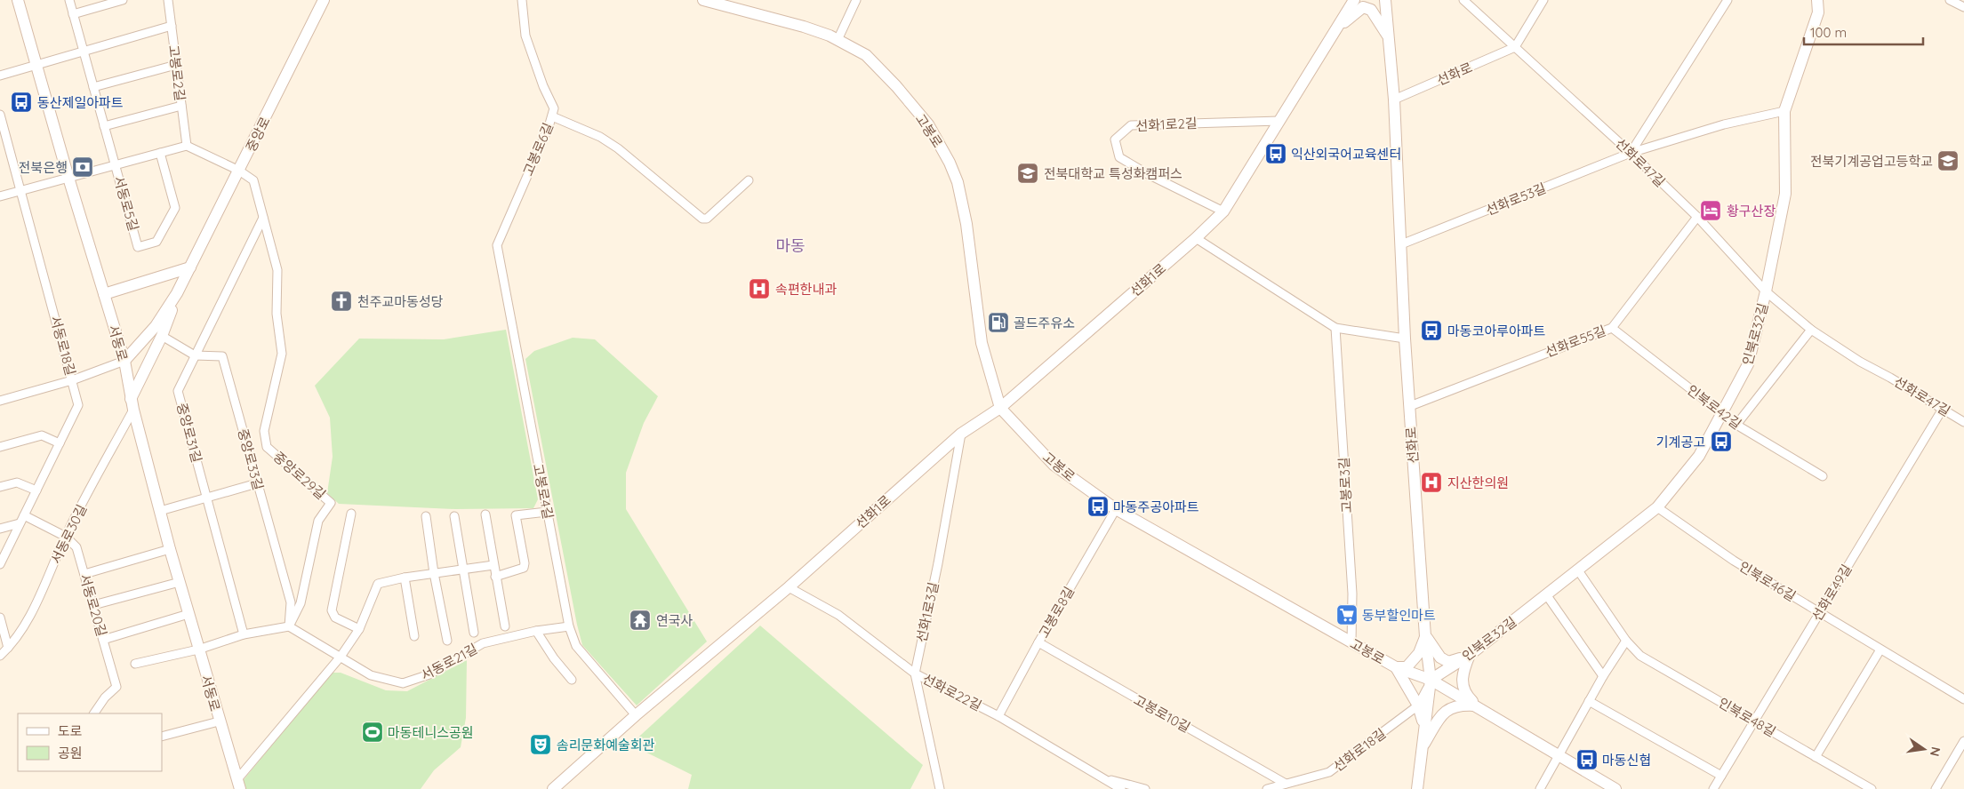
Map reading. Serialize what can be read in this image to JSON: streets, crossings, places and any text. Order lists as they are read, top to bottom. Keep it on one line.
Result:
{"streets":{"street":["고봉로2길","선화로","선화1로2길","고봉로","중앙로","고봉로6길","선화로47길","선화로53길","서동로5길","선화1로","인북로32길","선화로55길","서동로","서동로18길","인북로42길","중앙로31길","중앙로33길","중앙로29길","고봉로3길","고봉로4길","서동로30길","인북로46길","선화로49길","서동로20길","선화1로3길","고봉로8길","서동로21길","선화로22길","고봉로10길","인북로48길","선화로18길"]},"crossings":[["선화로","고봉로"],["선화로","선화로47길"],["선화로","선화로53길"],["선화로","인북로32길"],["선화로","선화로55길"],["선화로","선화로18길"],["선화1로2길","선화1로"],["고봉로","선화1로"],["고봉로","인북로32길"],["고봉로","고봉로3길"],["고봉로","고봉로8길"],["고봉로","선화로18길"],["중앙로","서동로"],["중앙로","중앙로29길"],["고봉로6길","고봉로4길"],["선화로47길","선화로53길"],["선화로47길","인북로32길"],["선화로47길","선화로55길"],["선화로47길","선화로49길"],["선화로53길","인북로32길"],["선화1로","고봉로4길"],["선화1로","선화1로3길"],["선화1로","선화로22길"],["인북로32길","인북로42길"],["인북로32길","인북로46길"],["인북로32길","인북로48길"],["인북로32길","선화로18길"],["선화로55길","인북로42길"],["서동로","서동로30길"],["서동로18길","서동로20길"],["중앙로31길","중앙로33길"],["중앙로31길","중앙로29길"],["중앙로33길","중앙로29길"],["중앙로33길","서동로21길"],["중앙로29길","서동로21길"],["고봉로4길","서동로21길"],["서동로30길","서동로20길"],["인북로46길","선화로49길"],["선화로49길","인북로48길"],["선화1로3길","선화로22길"],["고봉로8길","선화로22길"],["고봉로8길","고봉로10길"],["고봉로10길","선화로18길"]],"districts":["마동"],"places":{"bus stop":["동산제일아파트","익산외국어교육센터","마동코아루아파트","기계공고","마동주공아파트","마동신협"],"school or university":["전북기계공업고등학교","전북대학교 특성화캠퍼스"],"bank":["전북은행"],"hotel":["황구산장"],"hospital":["속편한내과","지산한의원"],"church":["천주교마동성당"],"fuel station":["골드주유소"],"supermarket":["동부할인마트"],"temple":["연국사"],"sports":["마동테니스공원"],"theatre":["솜리문화예술회관"]},"legend":["도로","공원"],"scale_bar":"100 m","north":"right"}
